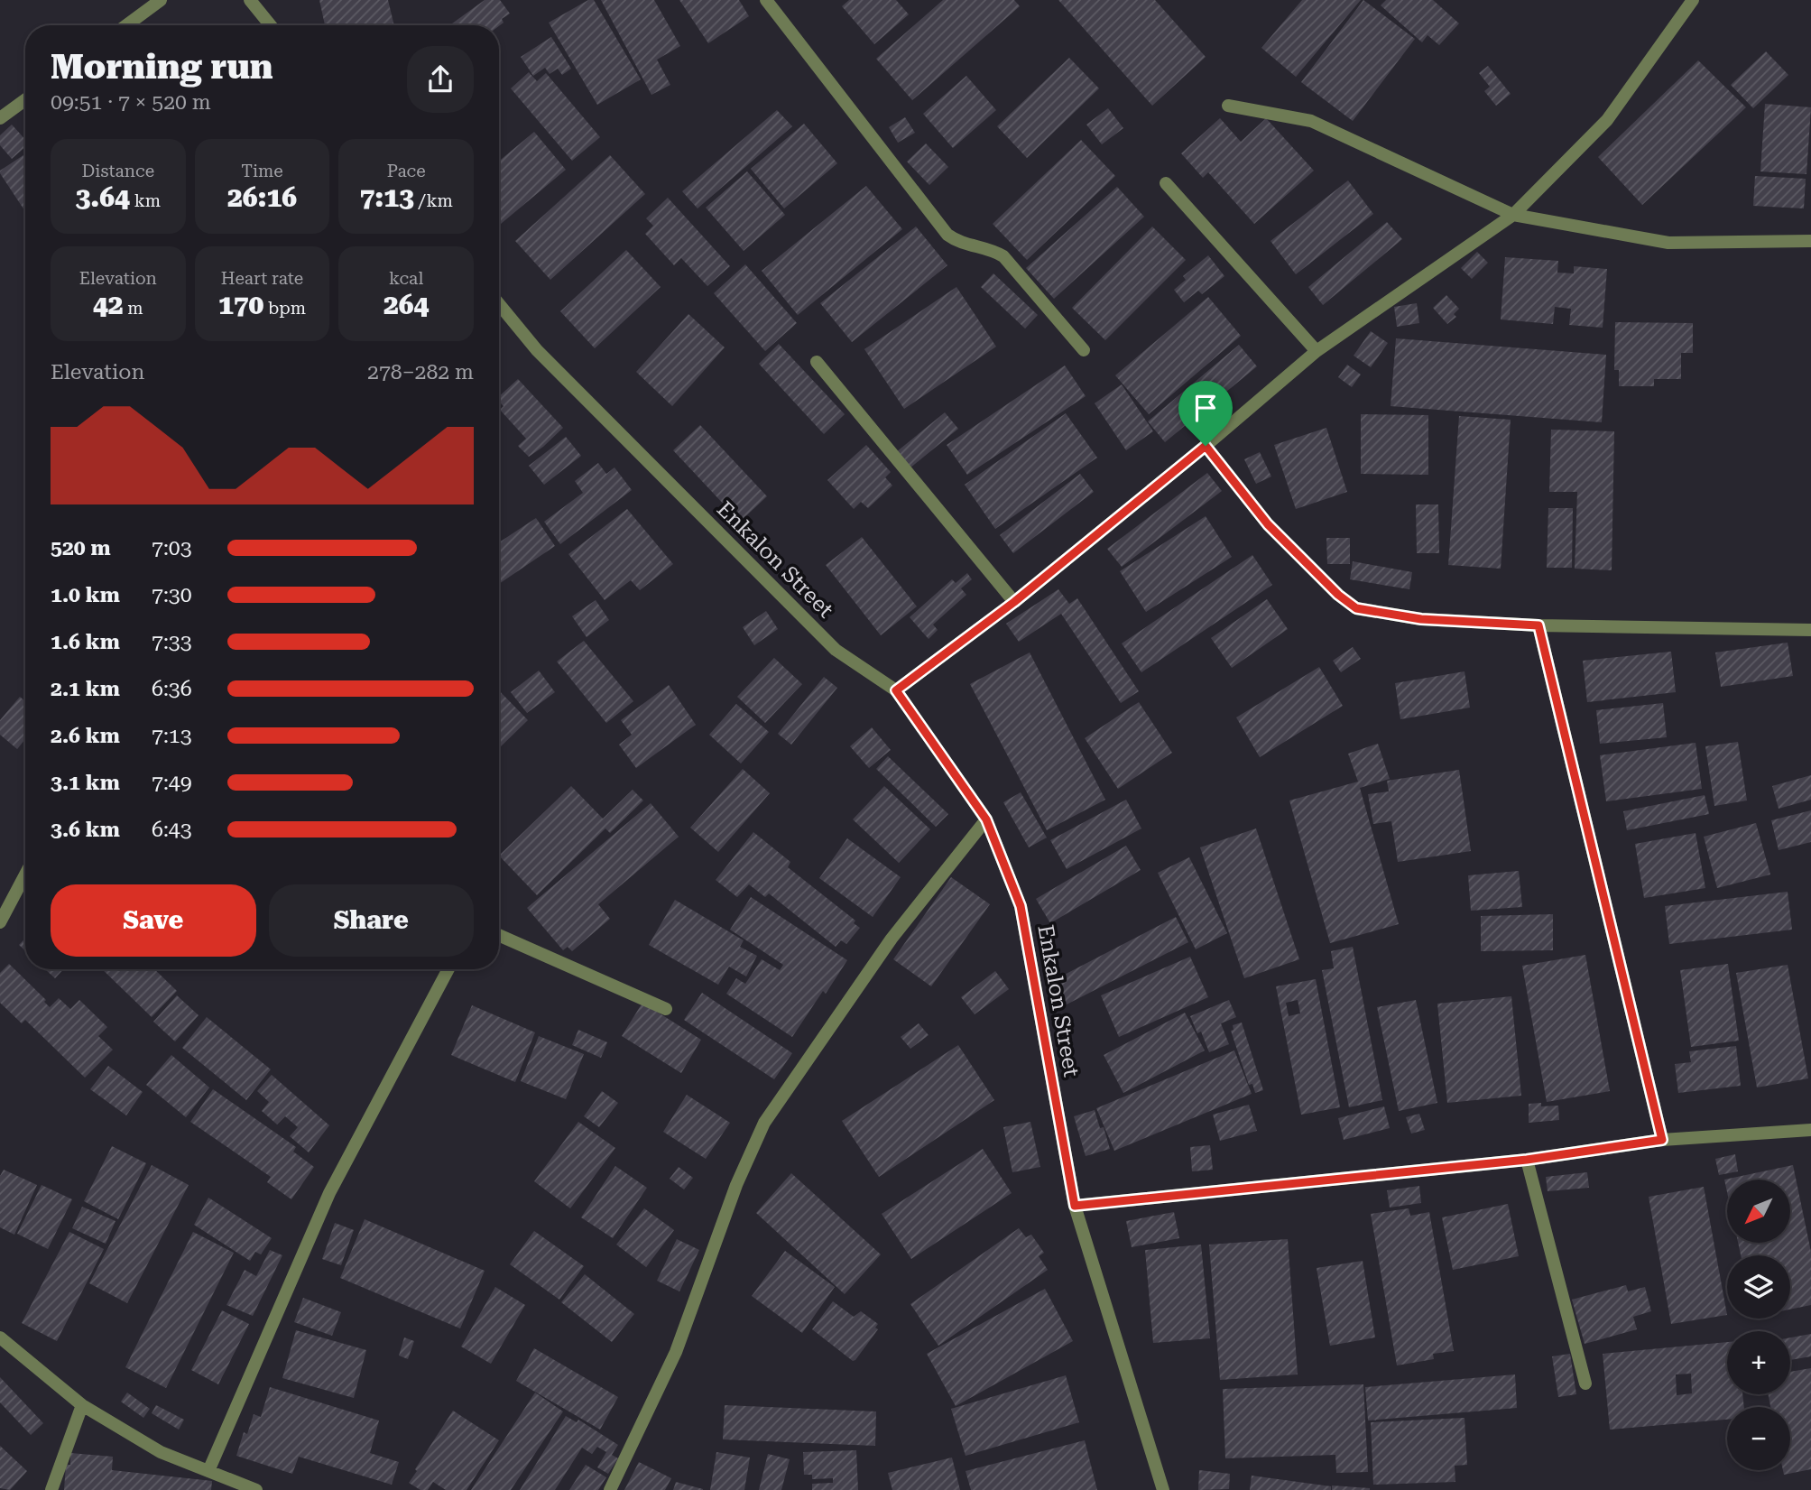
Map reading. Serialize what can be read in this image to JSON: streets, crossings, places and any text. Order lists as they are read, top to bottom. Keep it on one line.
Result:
{"streets":{"street":["Enkalon Street"]},"north":"bottom left","page":{"heading":["Morning run","09:51 · 7 × 520 m"],"stats":[["Distance","3.64 km"],["Time","26:16"],["Pace","7:13 /km"],["Elevation","42 m"],["Heart rate","170 bpm"],["kcal","264"]],"chart":["Elevation","278–282 m"],"list":[{"name":"520 m","note":"7:03"},{"name":"1.0 km","note":"7:30"},{"name":"1.6 km","note":"7:33"},{"name":"2.1 km","note":"6:36"},{"name":"2.6 km","note":"7:13"},{"name":"3.1 km","note":"7:49"},{"name":"3.6 km","note":"6:43"}],"buttons":["Save","Share"],"map_buttons":["+","−"]}}
